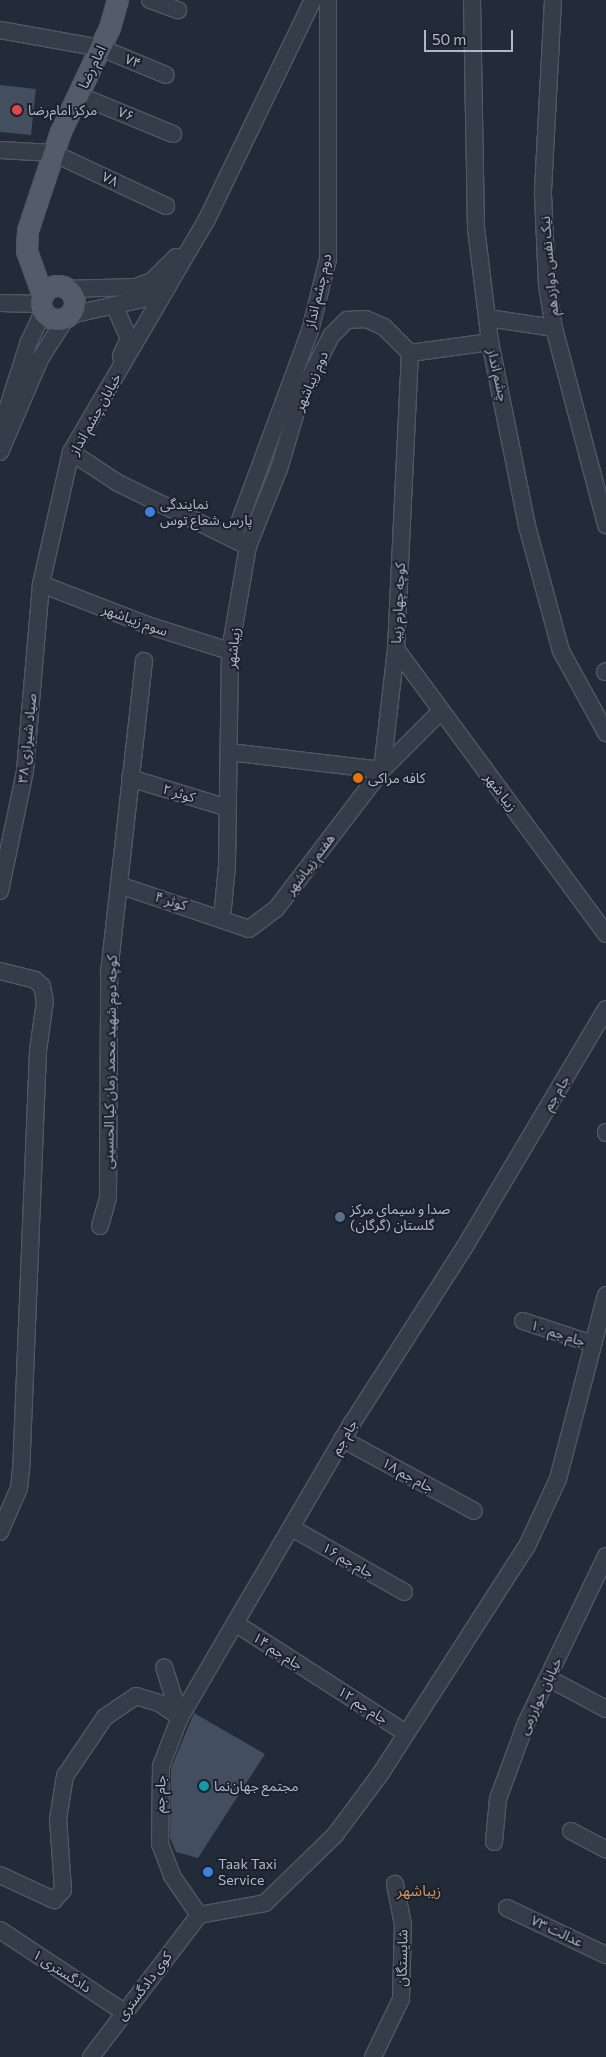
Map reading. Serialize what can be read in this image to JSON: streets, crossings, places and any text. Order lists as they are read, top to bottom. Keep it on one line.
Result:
{"streets":{"main road":["امام رضا"],"street":["۷۴","۷۶","۷۸","نیک نفس دوازدهم","دوم چشم انداز","چشم انداز","دوم زیباشهر","خیابان چشم انداز","کوچه چهارم زیبا","سوم زیباشهر","زیباشهر","صیاد شیرازی ۳۸","زیبا شهر","کوثر ۲","هفتم زیباشهر","کوثر ۴","کوچه دوم شهید محمد زمان کیا الحسینی","جام جم","۱۰ جام جم","۱۸ جام جم","۱۶ جام جم","۱۴ جام جم","خیابان خوارزمی","۱۲ جام جم","عدالت ۷۳","شایستگان","دادگستری ۱","کوی دادگستری"]},"crossings":[["۷۴","امام رضا"],["امام رضا","۷۶"],["امام رضا","۷۸"],["دوم زیباشهر","کوچه چهارم زیبا"],["دوم زیباشهر","زیباشهر"],["خیابان چشم انداز","سوم زیباشهر"],["خیابان چشم انداز","صیاد شیرازی ۳۸"],["کوچه چهارم زیبا","زیبا شهر"],["کوچه چهارم زیبا","هفتم زیباشهر"],["سوم زیباشهر","زیباشهر"],["سوم زیباشهر","صیاد شیرازی ۳۸"],["زیباشهر","کوثر ۲"],["زیباشهر","هفتم زیباشهر"],["زیباشهر","کوثر ۴"],["کوثر ۲","کوچه دوم شهید محمد زمان کیا الحسینی"],["هفتم زیباشهر","کوثر ۴"],["کوثر ۴","کوچه دوم شهید محمد زمان کیا الحسینی"],["جام جم","۱۸ جام جم"],["جام جم","۱۶ جام جم"],["جام جم","۱۴ جام جم"],["جام جم","کوی دادگستری"],["۱۴ جام جم","۱۲ جام جم"],["دادگستری ۱","کوی دادگستری"]],"districts":["زیباشهر"],"places":["مرکز امام‌رضا","نمایندگی پارس شعاع توس","کافه مراکی","صدا و سیمای مرکز گلستان (گرگان)","مجتمع جهان‌نما","Taak Taxi Service"],"scale_bar":"50 m"}
